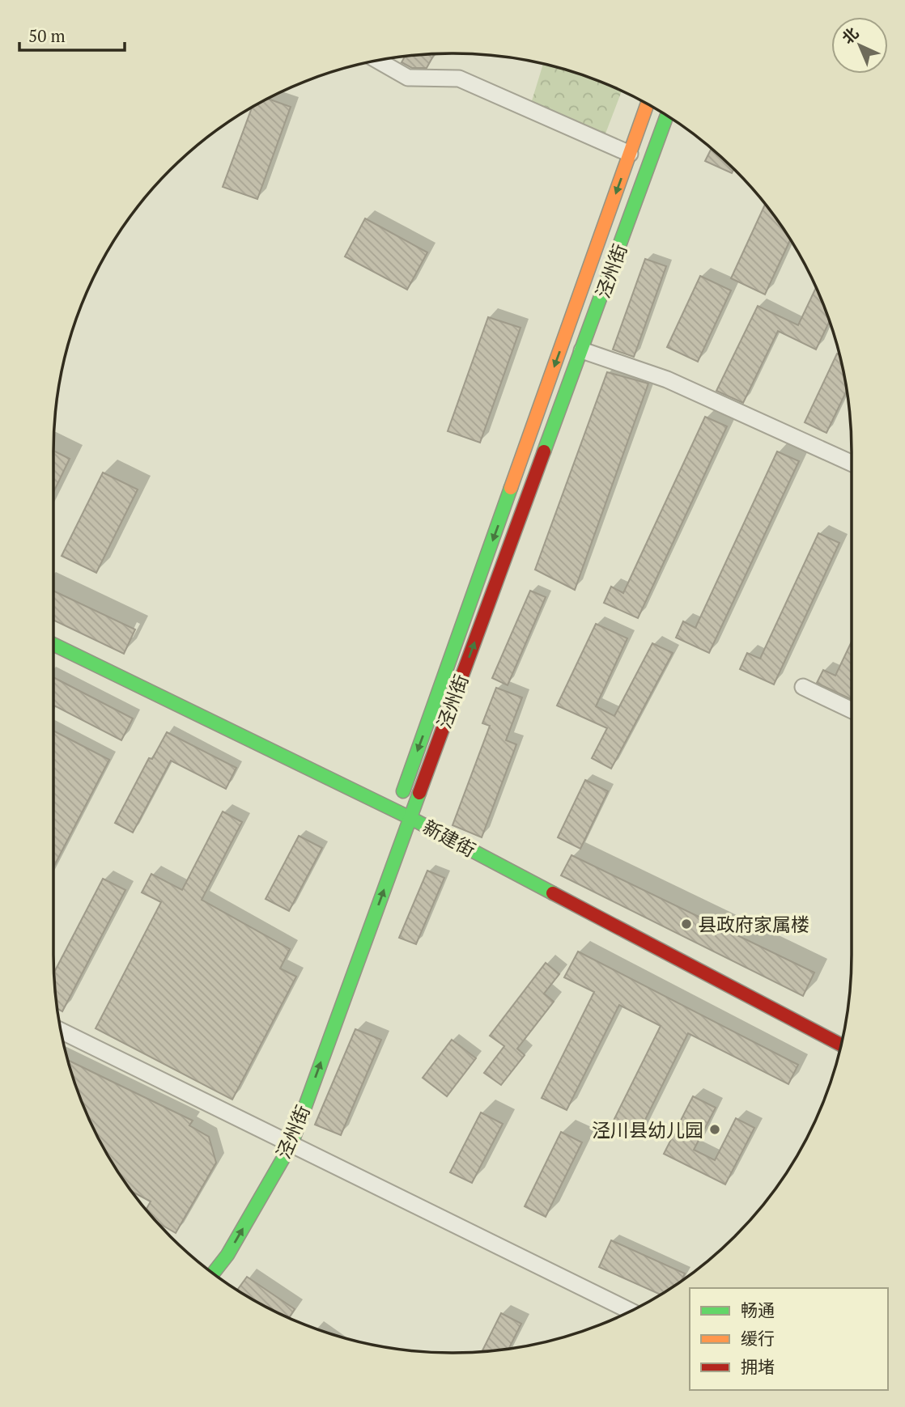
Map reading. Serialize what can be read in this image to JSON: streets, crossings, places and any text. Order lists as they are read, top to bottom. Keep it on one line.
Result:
{"streets":{"main road":["泾州街","新建街"]},"crossings":[["泾州街","新建街"]],"places":["县政府家属楼","泾川县幼儿园"],"legend":["畅通","缓行","拥堵"],"scale_bar":"50 m","north":"top left"}
